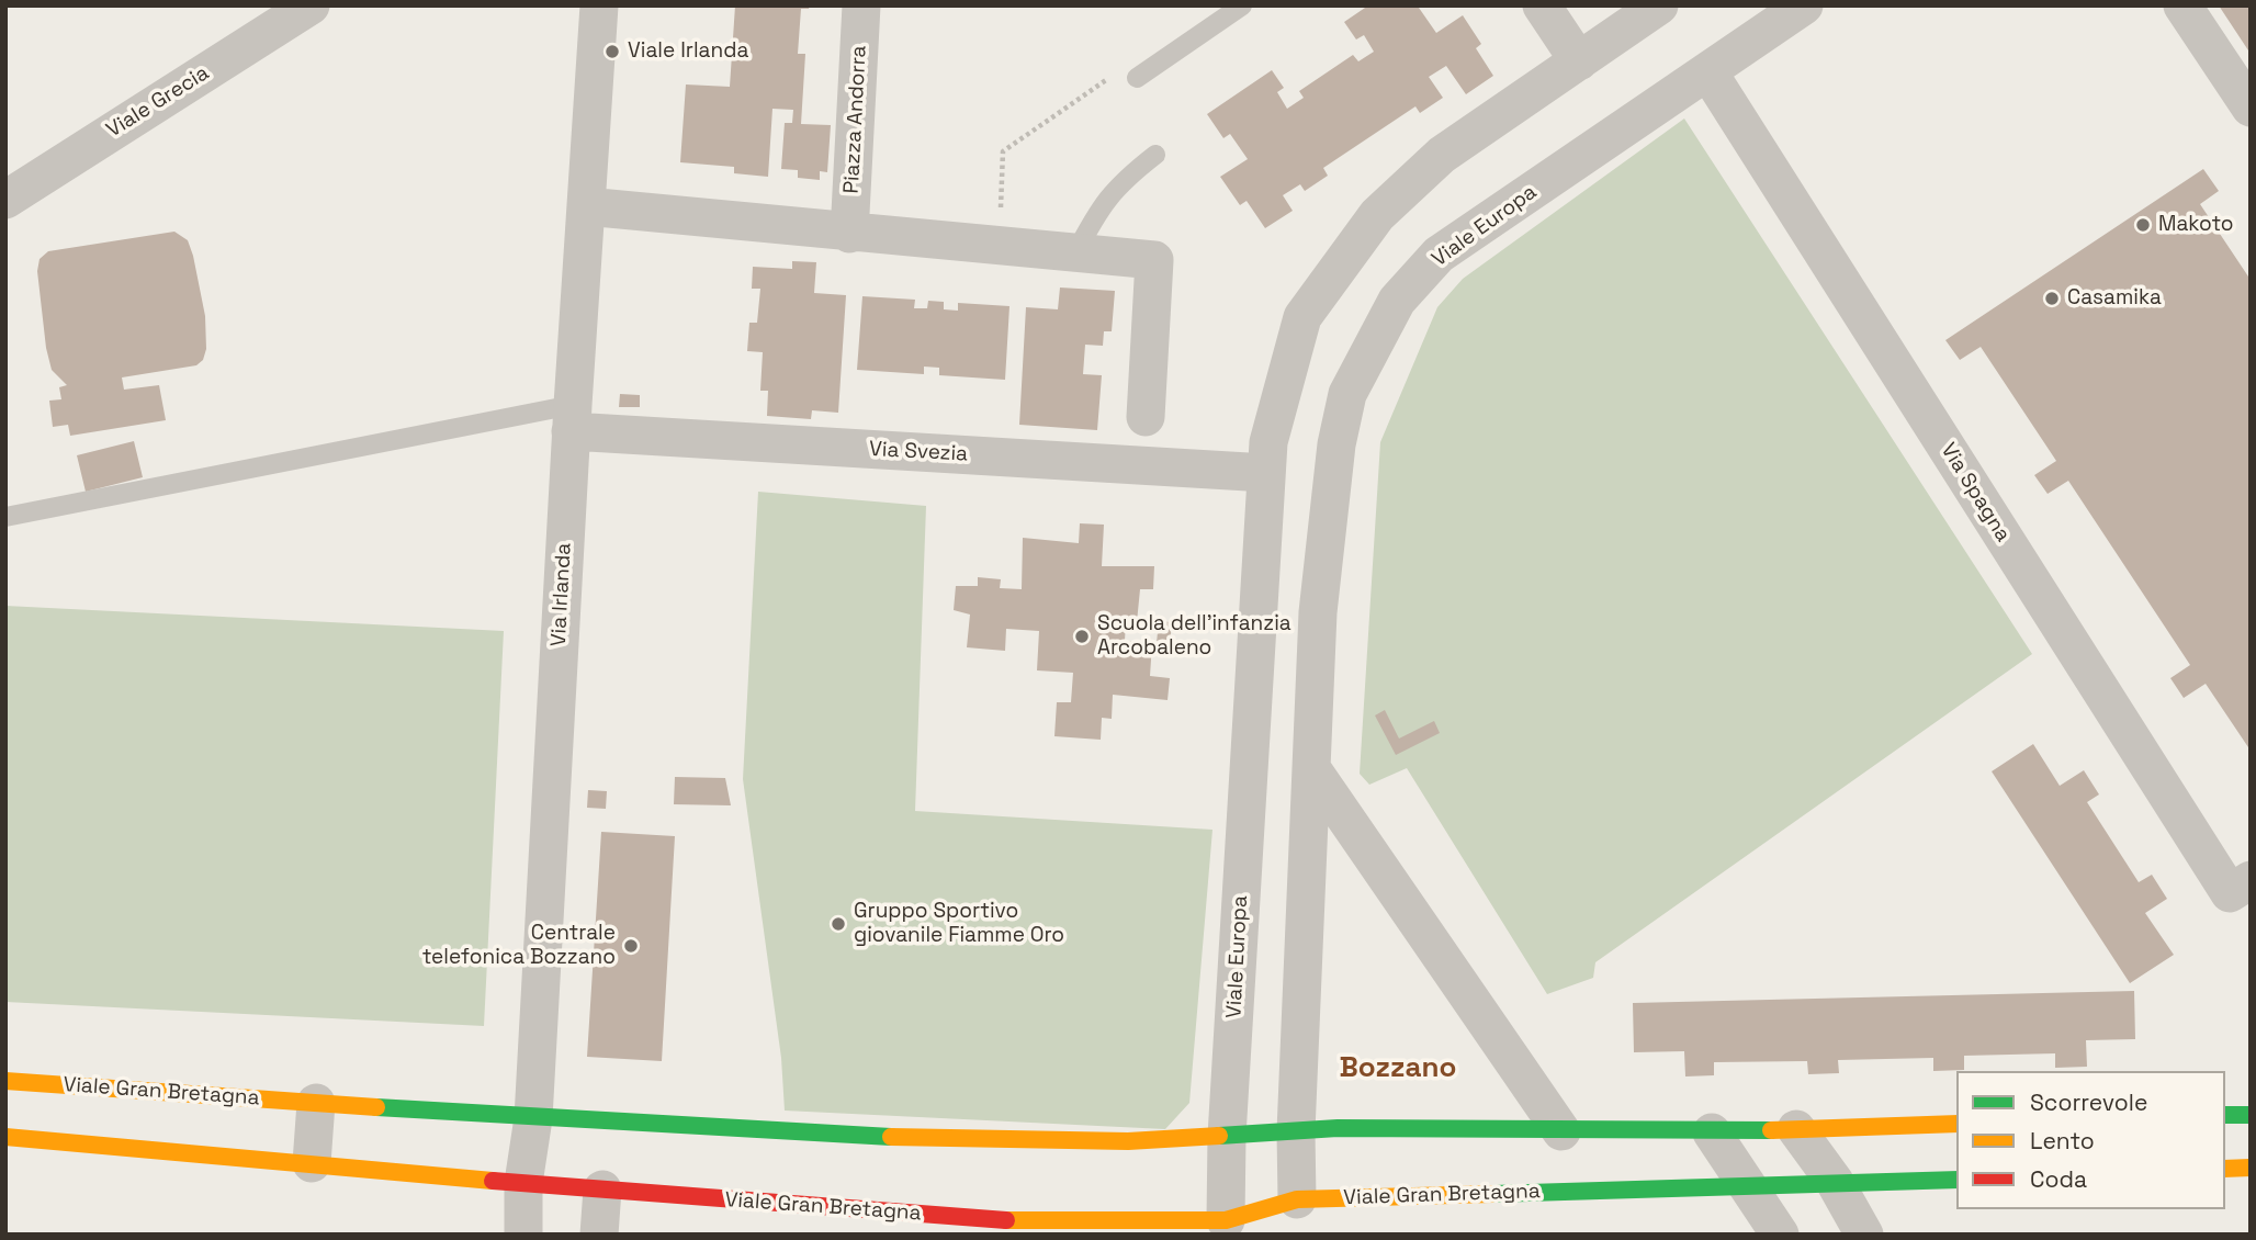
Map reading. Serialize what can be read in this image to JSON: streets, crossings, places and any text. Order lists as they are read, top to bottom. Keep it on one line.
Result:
{"streets":{"street":["Viale Grecia","Piazza Andorra","Viale Europa","Via Svezia","Via Spagna","Via Irlanda","Viale Gran Bretagna"]},"crossings":[["Viale Europa","Via Svezia"],["Viale Europa","Via Spagna"],["Viale Europa","Viale Gran Bretagna"],["Via Svezia","Via Irlanda"],["Via Irlanda","Viale Gran Bretagna"]],"districts":["Bozzano"],"places":["Viale Irlanda","Makoto","Casamika","Scuola dell'infanzia Arcobaleno","Gruppo Sportivo giovanile Fiamme Oro","Centrale telefonica Bozzano"],"legend":["Scorrevole","Lento","Coda"]}
